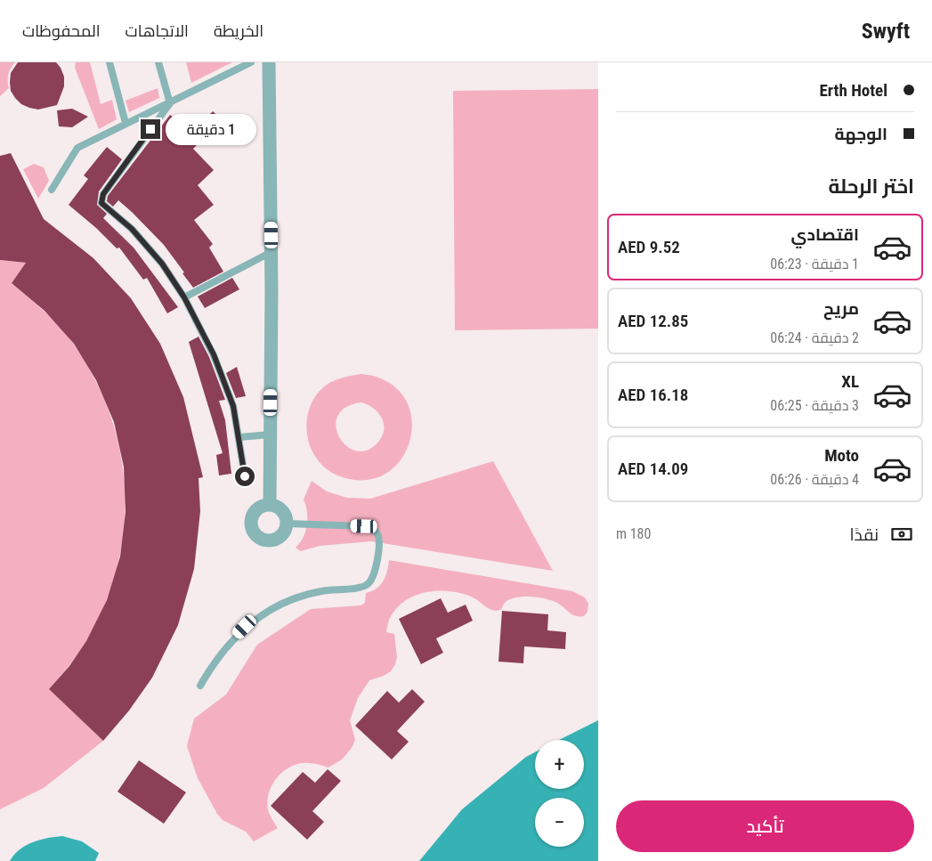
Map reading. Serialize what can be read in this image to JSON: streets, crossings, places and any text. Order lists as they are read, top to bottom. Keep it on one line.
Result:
{"page":{"header":"Swyft","nav":["الخريطة","الاتجاهات","المحفوظات"],"banner":["Erth Hotel","الوجهة"],"bubble":"1 دقيقة","heading":"اختر الرحلة","list":[{"name":"اقتصادي","note":"1 دقيقة · 06:23","value":"AED 9.52"},{"name":"مريح","note":"2 دقيقة · 06:24","value":"AED 12.85"},{"name":"XL","note":"3 دقيقة · 06:25","value":"AED 16.18"},{"name":"Moto","note":"4 دقيقة · 06:26","value":"AED 14.09"}],"pay":["نقدًا","180 m"],"map_buttons":["+","−"],"buttons":"تأكيد"}}
